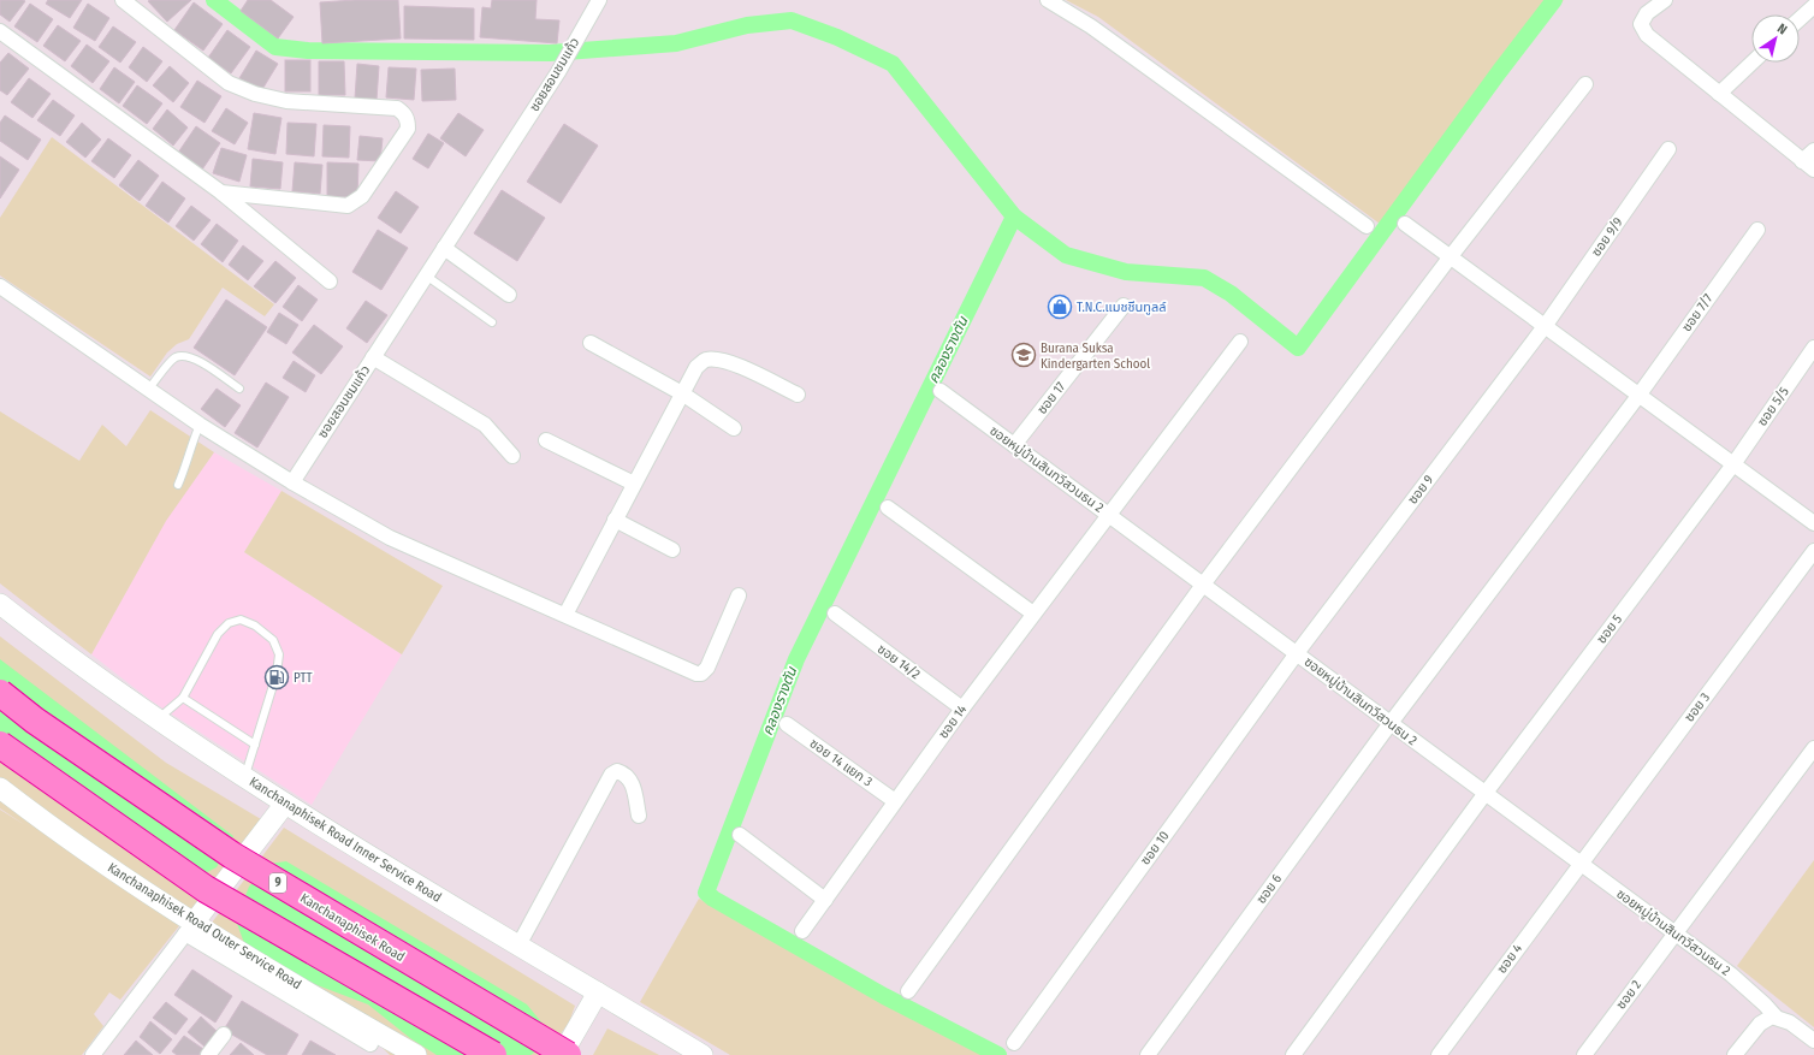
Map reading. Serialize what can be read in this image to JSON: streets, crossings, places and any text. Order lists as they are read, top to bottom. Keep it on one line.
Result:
{"streets":{"highway":["9","Kanchanaphisek Road"],"main road":["Kanchanaphisek Road Inner Service Road","Kanchanaphisek Road Outer Service Road"],"street":["ซอยสอนชมแก้ว","ซอย 9/9","ซอย 7/7","ซอย 17","ซอย 5/5","ซอยหมู่บ้านสินทวีสวนธน 2","ซอย 9","ซอย 5","ซอย 14/2","ซอย 3","ซอย 14","ซอย 14 แยก 3","ซอย 10","ซอย 6","ซอย 4","ซอย 2"]},"crossings":[["ซอย 9/9","ซอย 9"],["ซอย 7/7","ซอยหมู่บ้านสินทวีสวนธน 2"],["ซอย 7/7","ซอย 6"],["ซอย 17","ซอยหมู่บ้านสินทวีสวนธน 2"],["ซอย 5/5","ซอย 5"],["ซอยหมู่บ้านสินทวีสวนธน 2","ซอย 9"],["ซอยหมู่บ้านสินทวีสวนธน 2","ซอย 5"],["ซอยหมู่บ้านสินทวีสวนธน 2","ซอย 3"],["ซอยหมู่บ้านสินทวีสวนธน 2","ซอย 14"],["ซอยหมู่บ้านสินทวีสวนธน 2","ซอย 10"],["ซอยหมู่บ้านสินทวีสวนธน 2","ซอย 6"],["ซอยหมู่บ้านสินทวีสวนธน 2","ซอย 4"],["ซอยหมู่บ้านสินทวีสวนธน 2","ซอย 2"],["ซอย 9","ซอย 10"],["ซอย 14/2","ซอย 14"],["ซอย 3","ซอย 4"],["ซอย 14","ซอย 14 แยก 3"]],"water":["คลองรางตัน"],"places":{"shop":["T.N.C.แมชชีนทูลล์"],"school or university":["Burana Suksa Kindergarten School"],"fuel station":["PTT"]},"north":"top right"}
